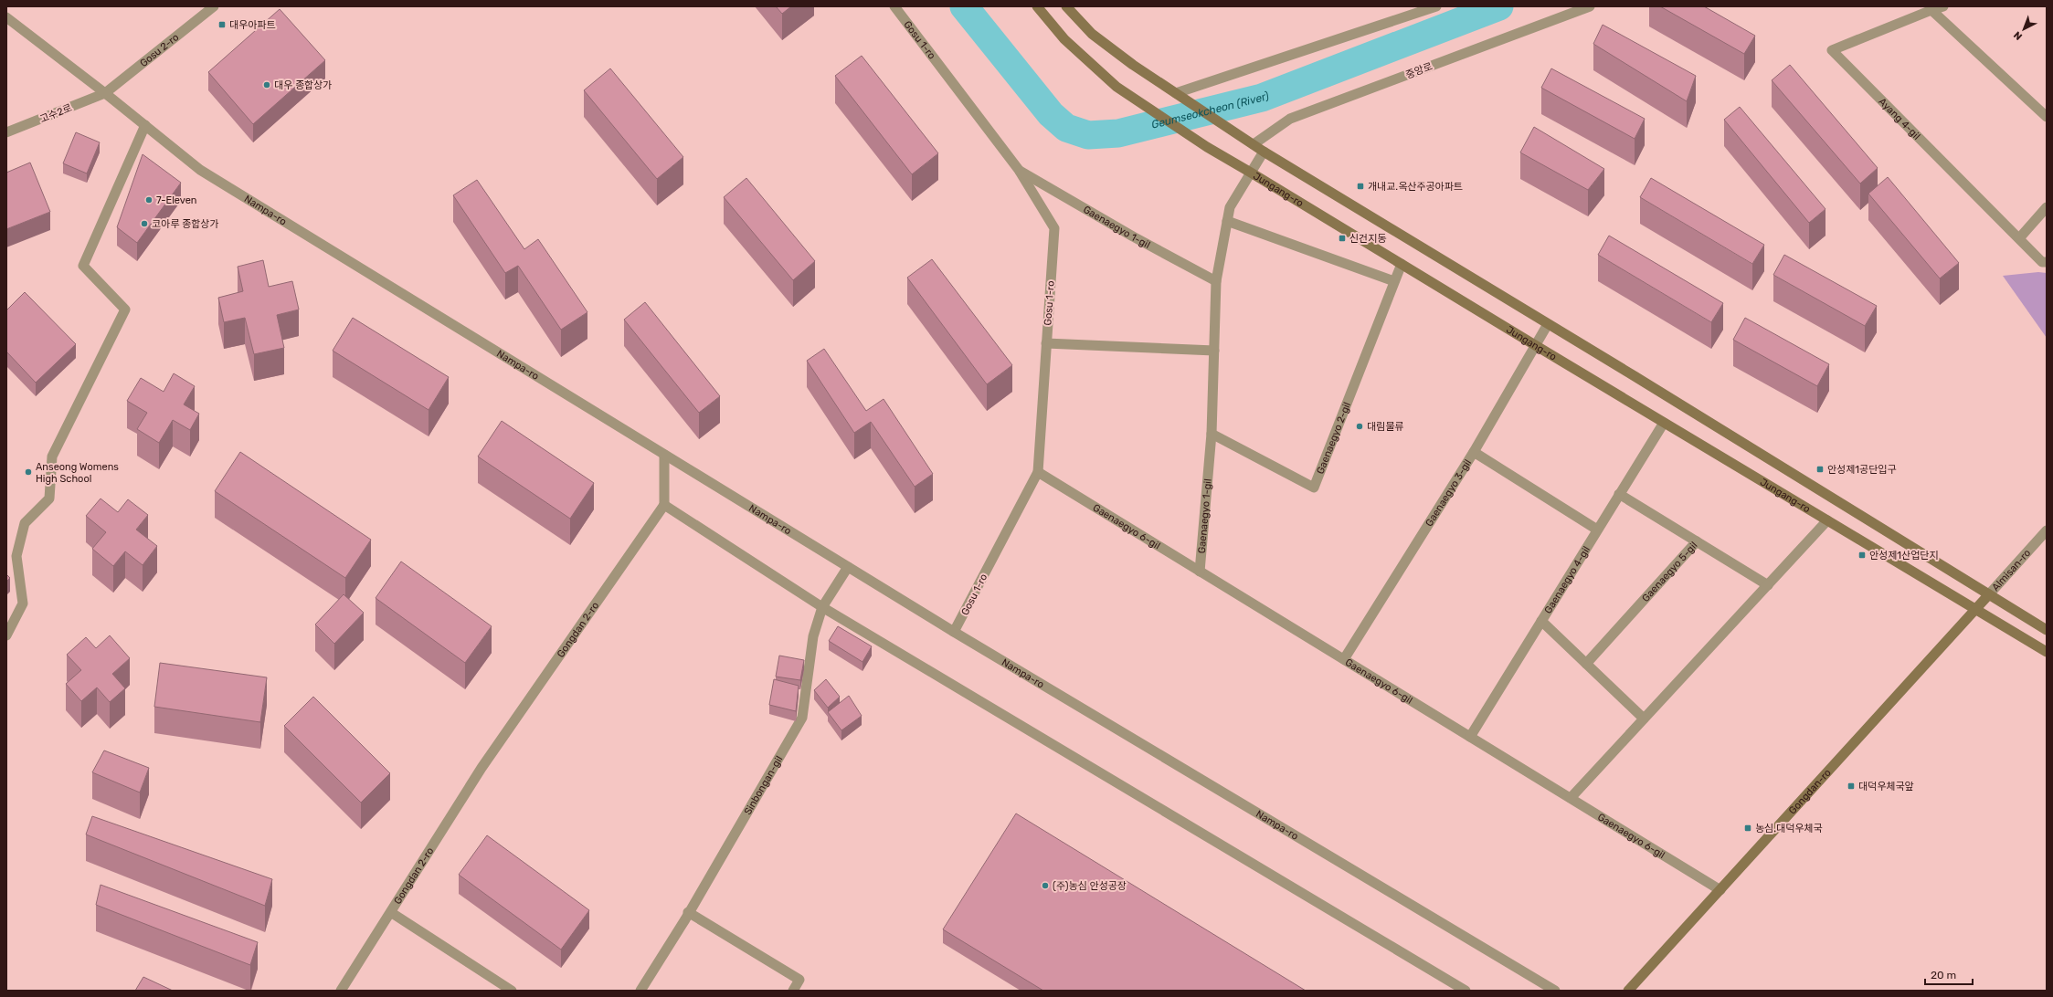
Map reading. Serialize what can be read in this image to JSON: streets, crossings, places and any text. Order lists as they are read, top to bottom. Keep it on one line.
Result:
{"streets":{"main road":["Jungang-ro","Almisan-ro","Gongdan-ro"],"street":["Gosu 1-ro","Gosu 2-ro","중앙로","고수2로","Ayang 4-gil","Nampa-ro","Gaenaegyo 1-gil","Gaenaegyo 2-gil","Gaenaegyo 3-gil","Gaenaegyo 6-gil","Gaenaegyo 5-gil","Gaenaegyo 4-gil","Gongdan 2-ro","Sinbongan-gil"]},"crossings":[["Gosu 1-ro","Nampa-ro"],["Gosu 1-ro","Gaenaegyo 1-gil"],["Gosu 1-ro","Gaenaegyo 6-gil"],["Gosu 2-ro","고수2로"],["Gosu 2-ro","Nampa-ro"],["고수2로","Nampa-ro"],["Jungang-ro","Gaenaegyo 1-gil"],["Jungang-ro","Gaenaegyo 2-gil"],["Jungang-ro","Gaenaegyo 3-gil"],["Jungang-ro","Almisan-ro"],["Jungang-ro","Gaenaegyo 4-gil"],["Jungang-ro","Gongdan-ro"],["Nampa-ro","Sinbongan-gil"],["Gaenaegyo 1-gil","Gaenaegyo 2-gil"],["Gaenaegyo 1-gil","Gaenaegyo 6-gil"],["Gaenaegyo 3-gil","Gaenaegyo 6-gil"],["Gaenaegyo 6-gil","Gaenaegyo 4-gil"],["Gaenaegyo 6-gil","Gongdan-ro"],["Almisan-ro","Gongdan-ro"]],"water":["Geumseokcheon (River)"],"places":{"transit":["대우아파트","개내교.옥산주공아파트","신건지동","안성제1공단입구","안성제1산업단지","대덕우체국앞","농심.대덕우체국"],"other":["대우 종합상가","7-Eleven","코아루 종합상가","대림물류","Anseong Womens High School","(주)농심 안성공장"]},"scale_bar":"20 m","north":"bottom left"}
